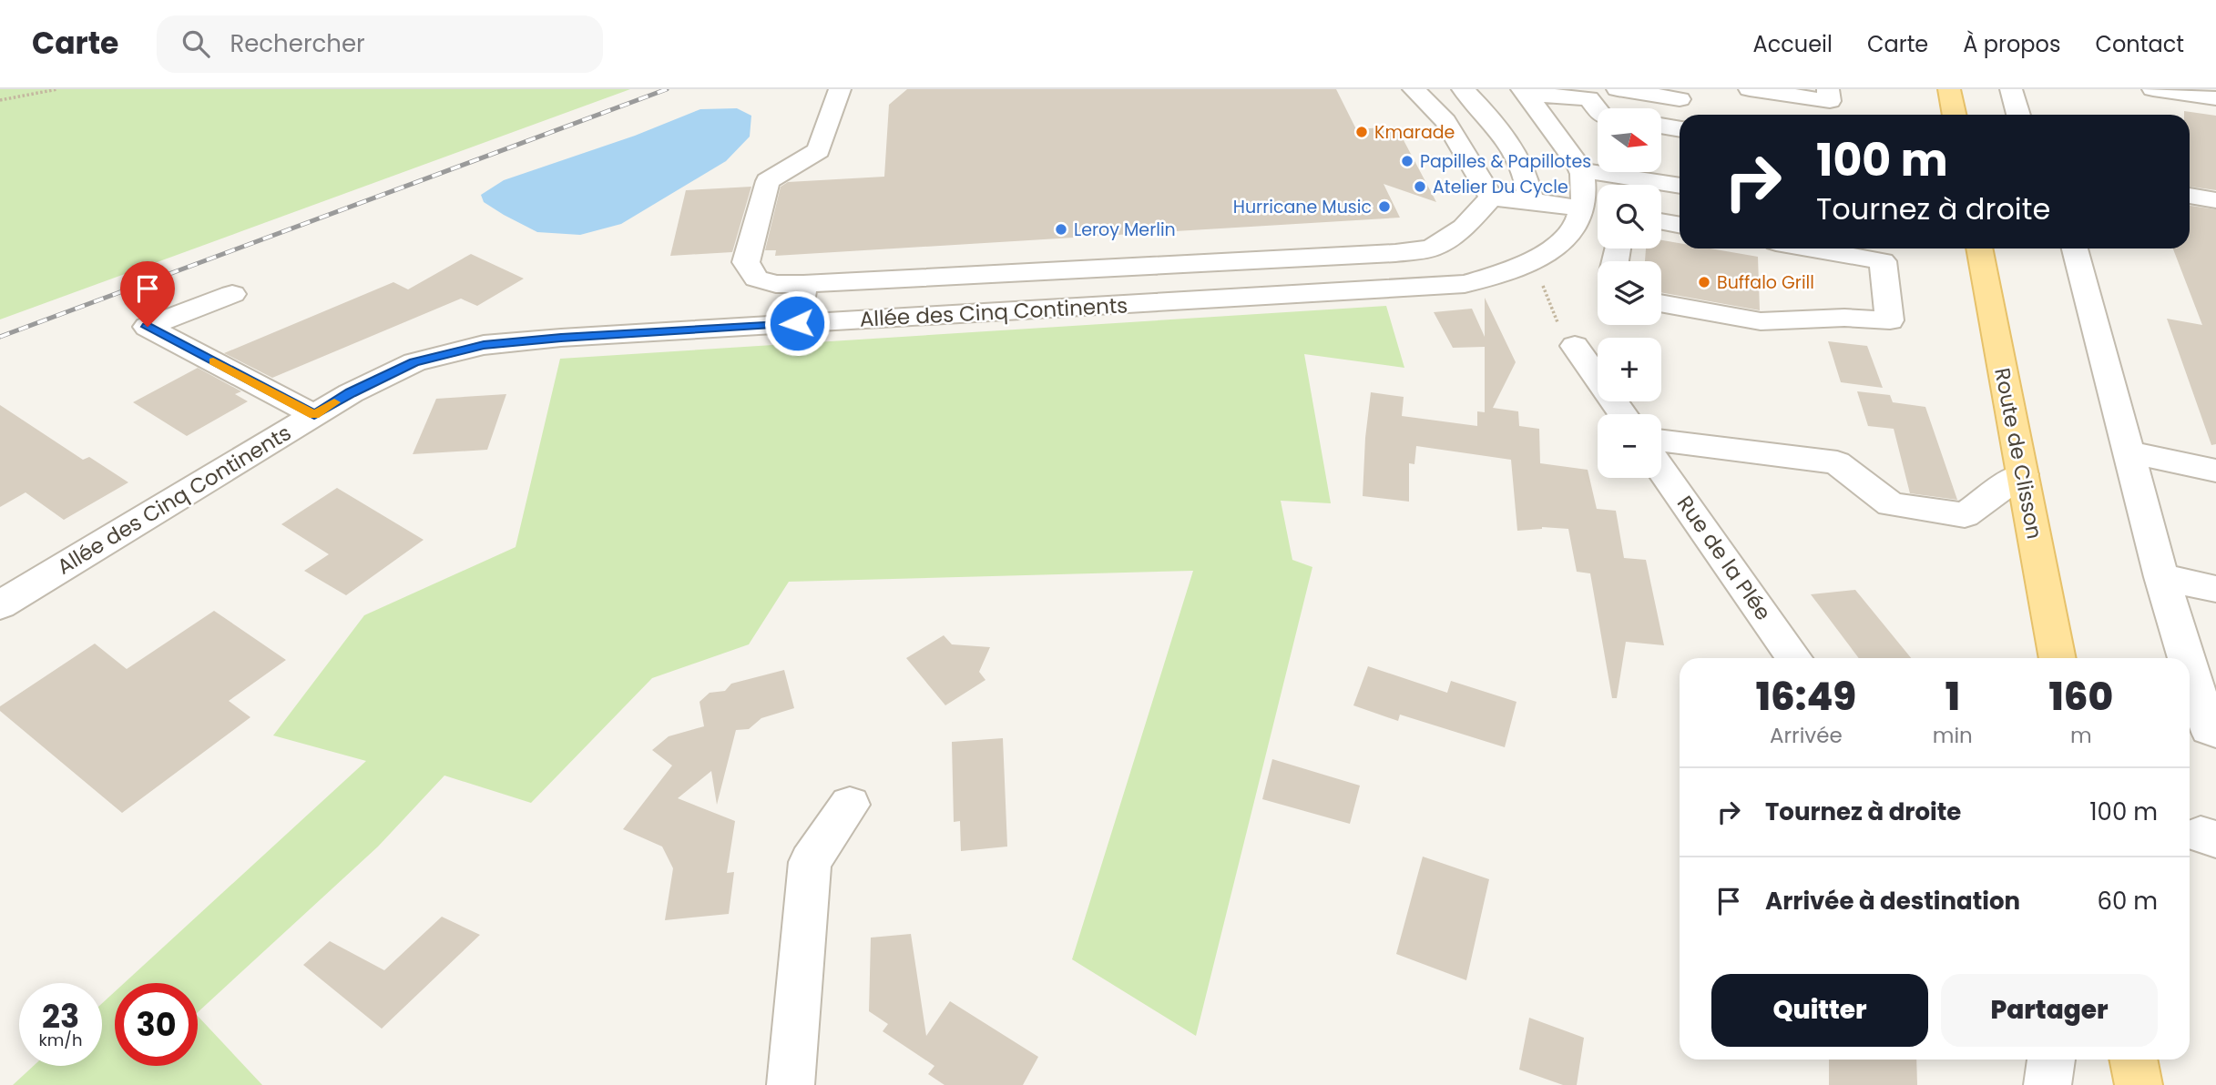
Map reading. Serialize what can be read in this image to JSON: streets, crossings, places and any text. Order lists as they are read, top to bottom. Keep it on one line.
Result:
{"streets":{"main road":["Route de Clisson"],"street":["Allée des Cinq Continents","Rue de la Plée"]},"places":["Kmarade","Papilles & Papillotes","Atelier Du Cycle","Hurricane Music","Leroy Merlin","Buffalo Grill"],"north":"right","page":{"header":"Carte","search":"Rechercher","nav":["Accueil","Carte","À propos","Contact"],"map_buttons":["+","−"],"turn":["100 m","Tournez à droite"],"eta":["16:49","Arrivée","1","min","160","m"],"list":[{"name":"Tournez à droite","value":"100 m"},{"name":"Arrivée à destination","value":"60 m"}],"buttons":["Quitter","Partager"],"speed":"23 km/h","limit":"30"}}
